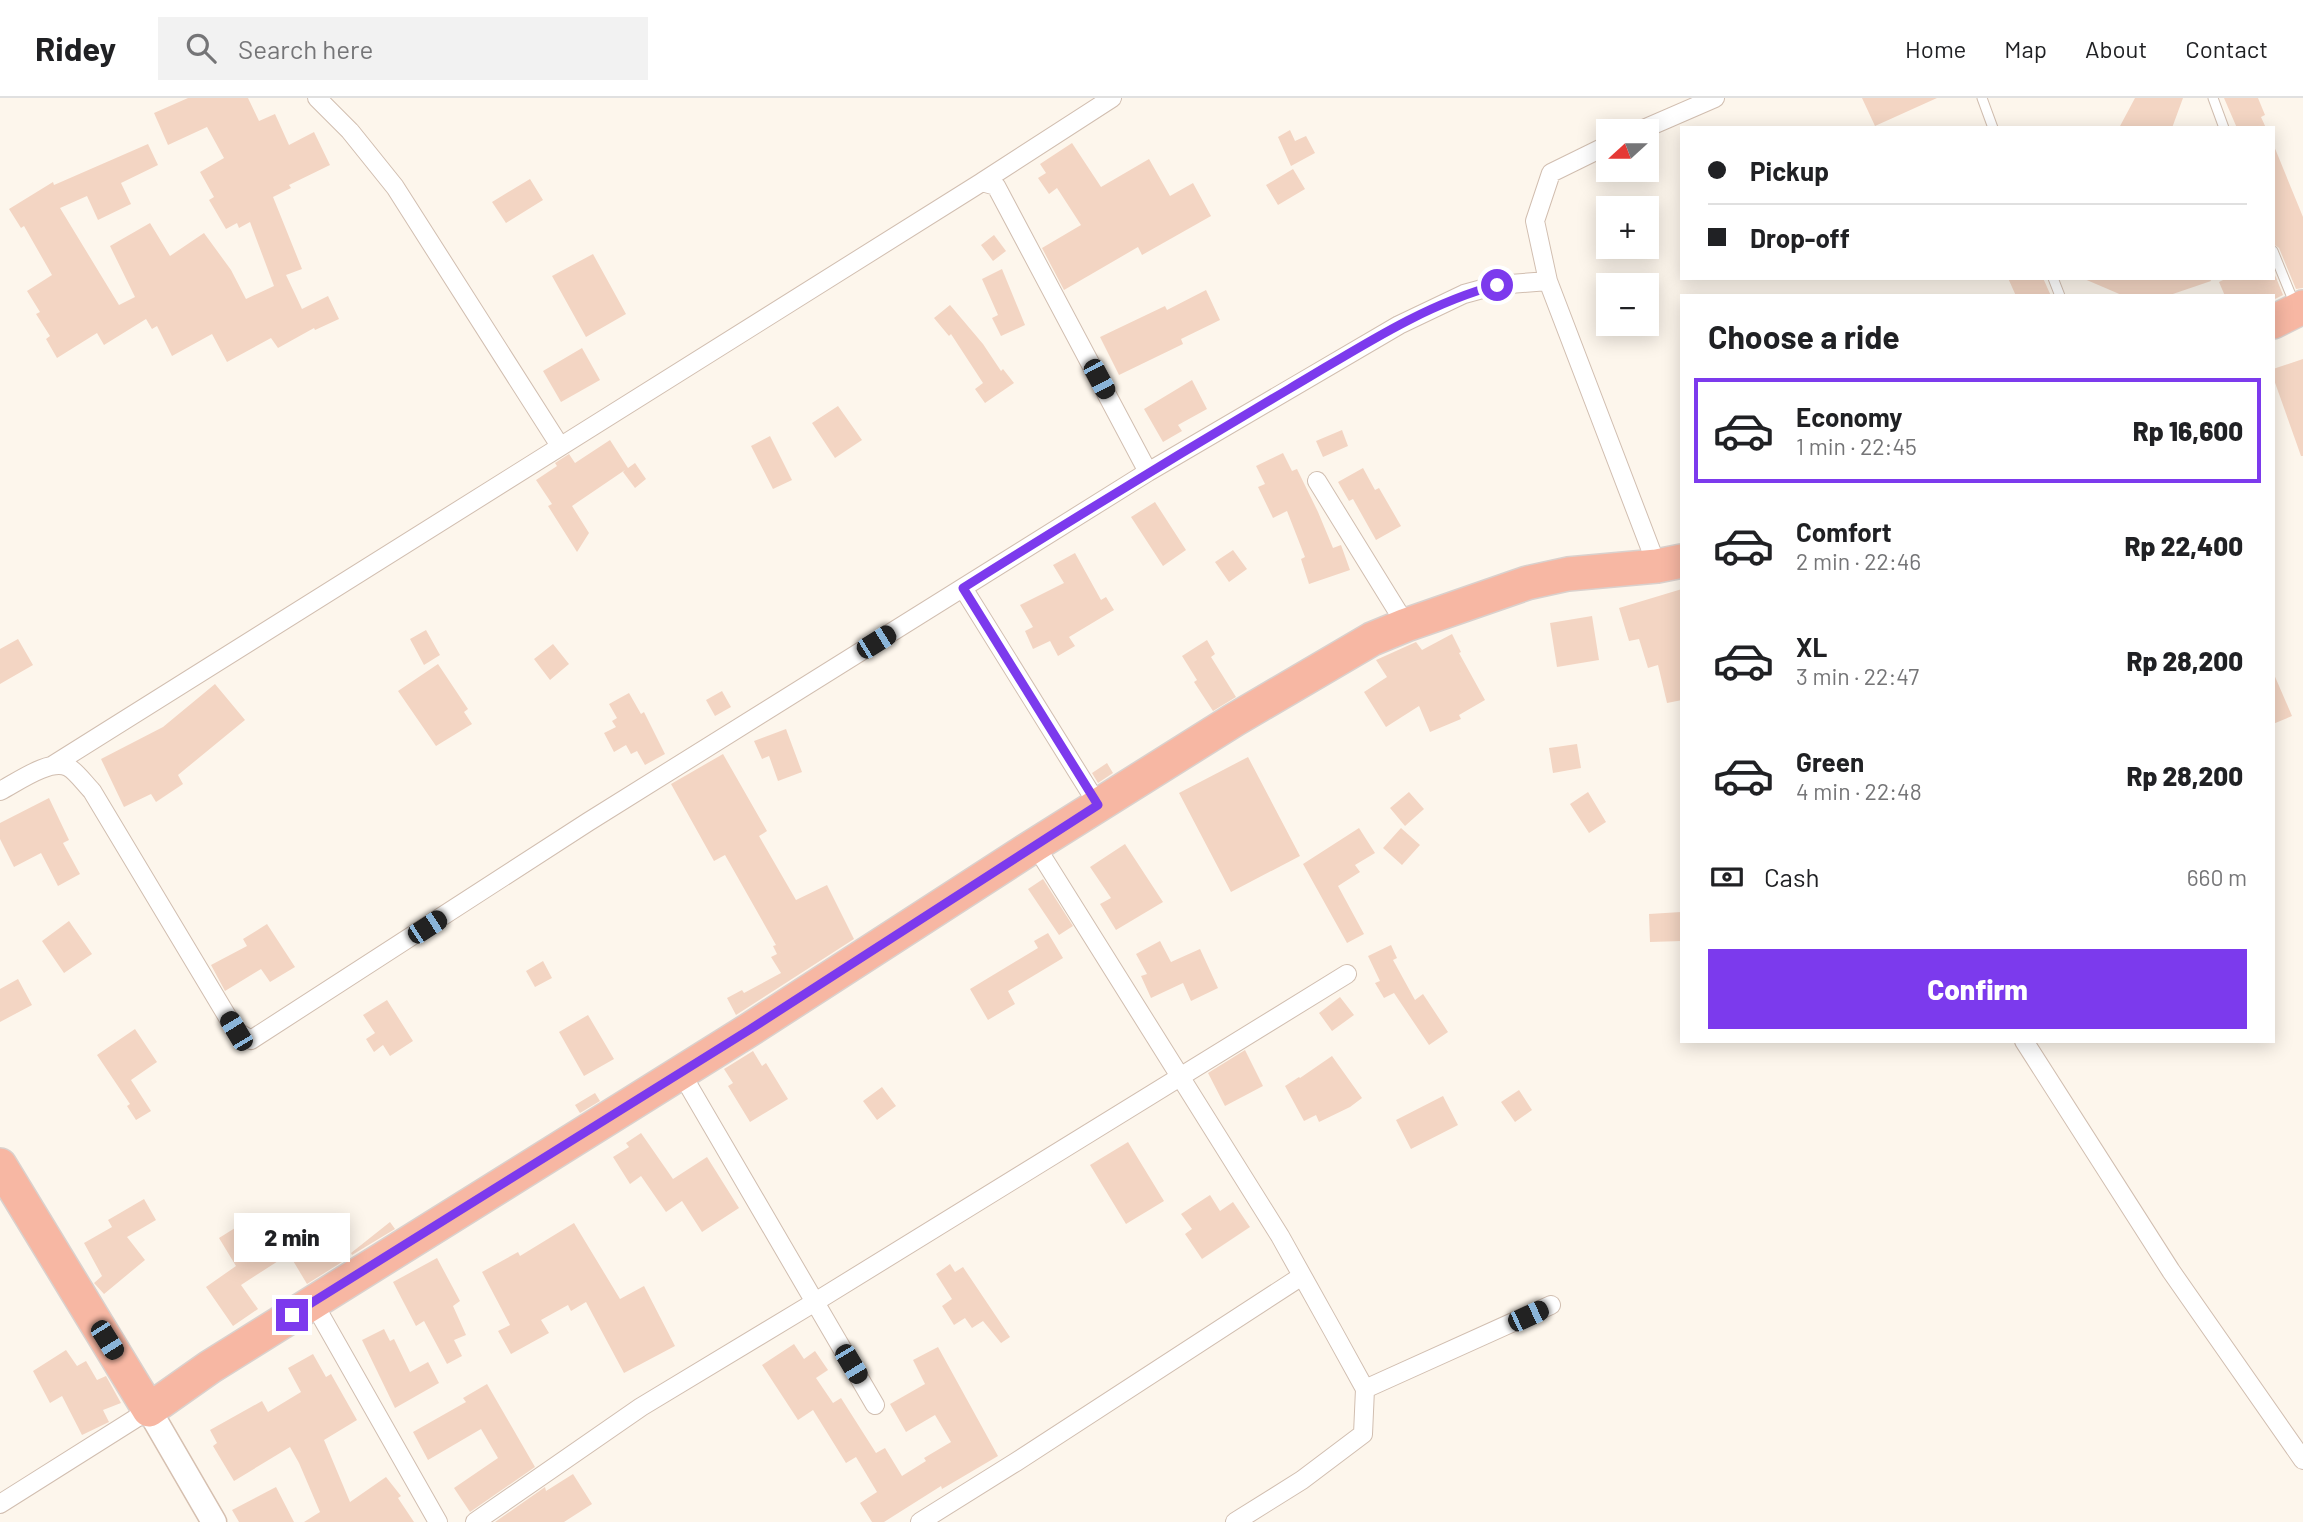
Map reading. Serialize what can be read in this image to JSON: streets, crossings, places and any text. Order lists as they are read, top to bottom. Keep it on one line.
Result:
{"north":"left","page":{"header":"Ridey","search":"Search here","nav":["Home","Map","About","Contact"],"map_buttons":["+","−"],"banner":["Pickup","Drop-off"],"heading":"Choose a ride","list":[{"name":"Economy","note":"1 min · 22:45","value":"Rp 16,600"},{"name":"Comfort","note":"2 min · 22:46","value":"Rp 22,400"},{"name":"XL","note":"3 min · 22:47","value":"Rp 28,200"},{"name":"Green","note":"4 min · 22:48","value":"Rp 28,200"}],"pay":["Cash","660 m"],"buttons":"Confirm","bubble":"2 min"}}
